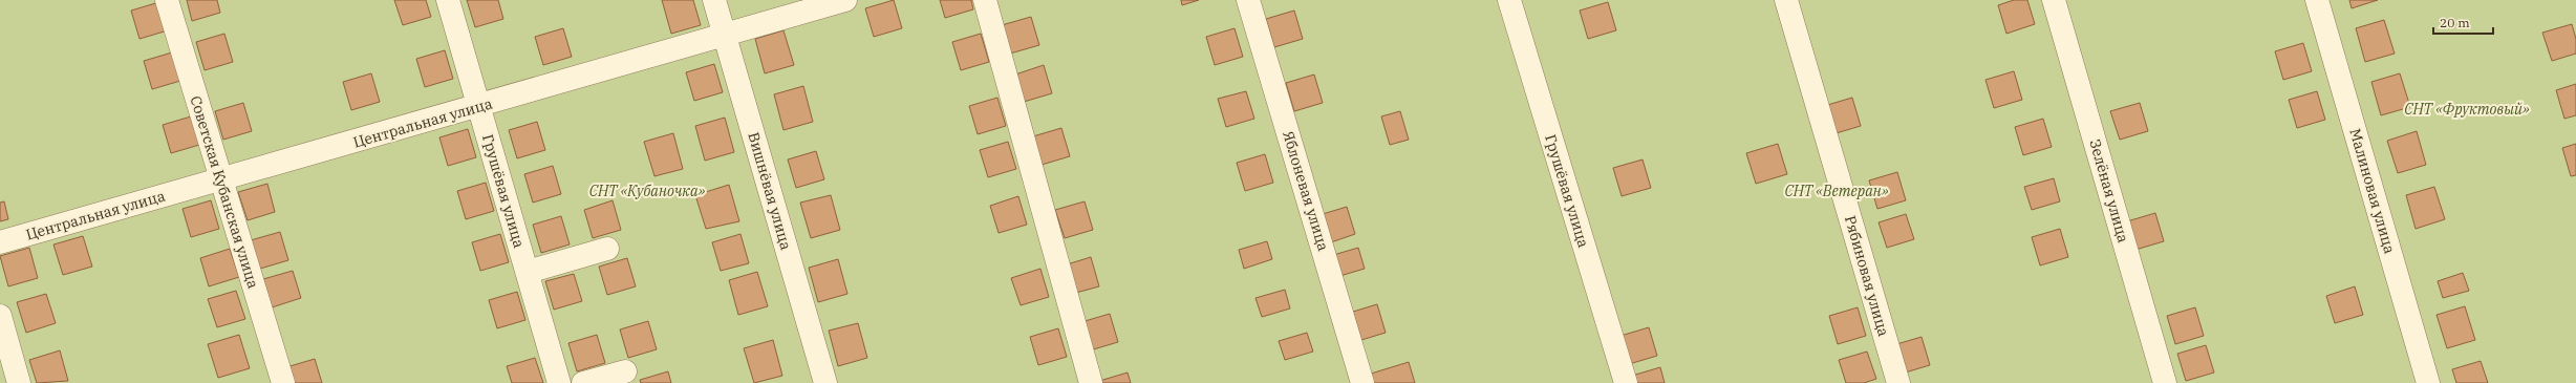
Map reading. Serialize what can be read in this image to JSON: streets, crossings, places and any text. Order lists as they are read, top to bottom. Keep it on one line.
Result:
{"streets":{"street":["Центральная улица","Грушёвая улица","Вишнёвая улица","Яблоневая улица","Зелёная улица","Малиновая улица","Советская Кубанская улица","Рябиновая улица"]},"crossings":[["Центральная улица","Грушёвая улица"],["Центральная улица","Вишнёвая улица"],["Центральная улица","Советская Кубанская улица"]],"parks":["СНТ «Фруктовый»","СНТ «Кубаночка»","СНТ «Ветеран»"],"scale_bar":"20 m"}
